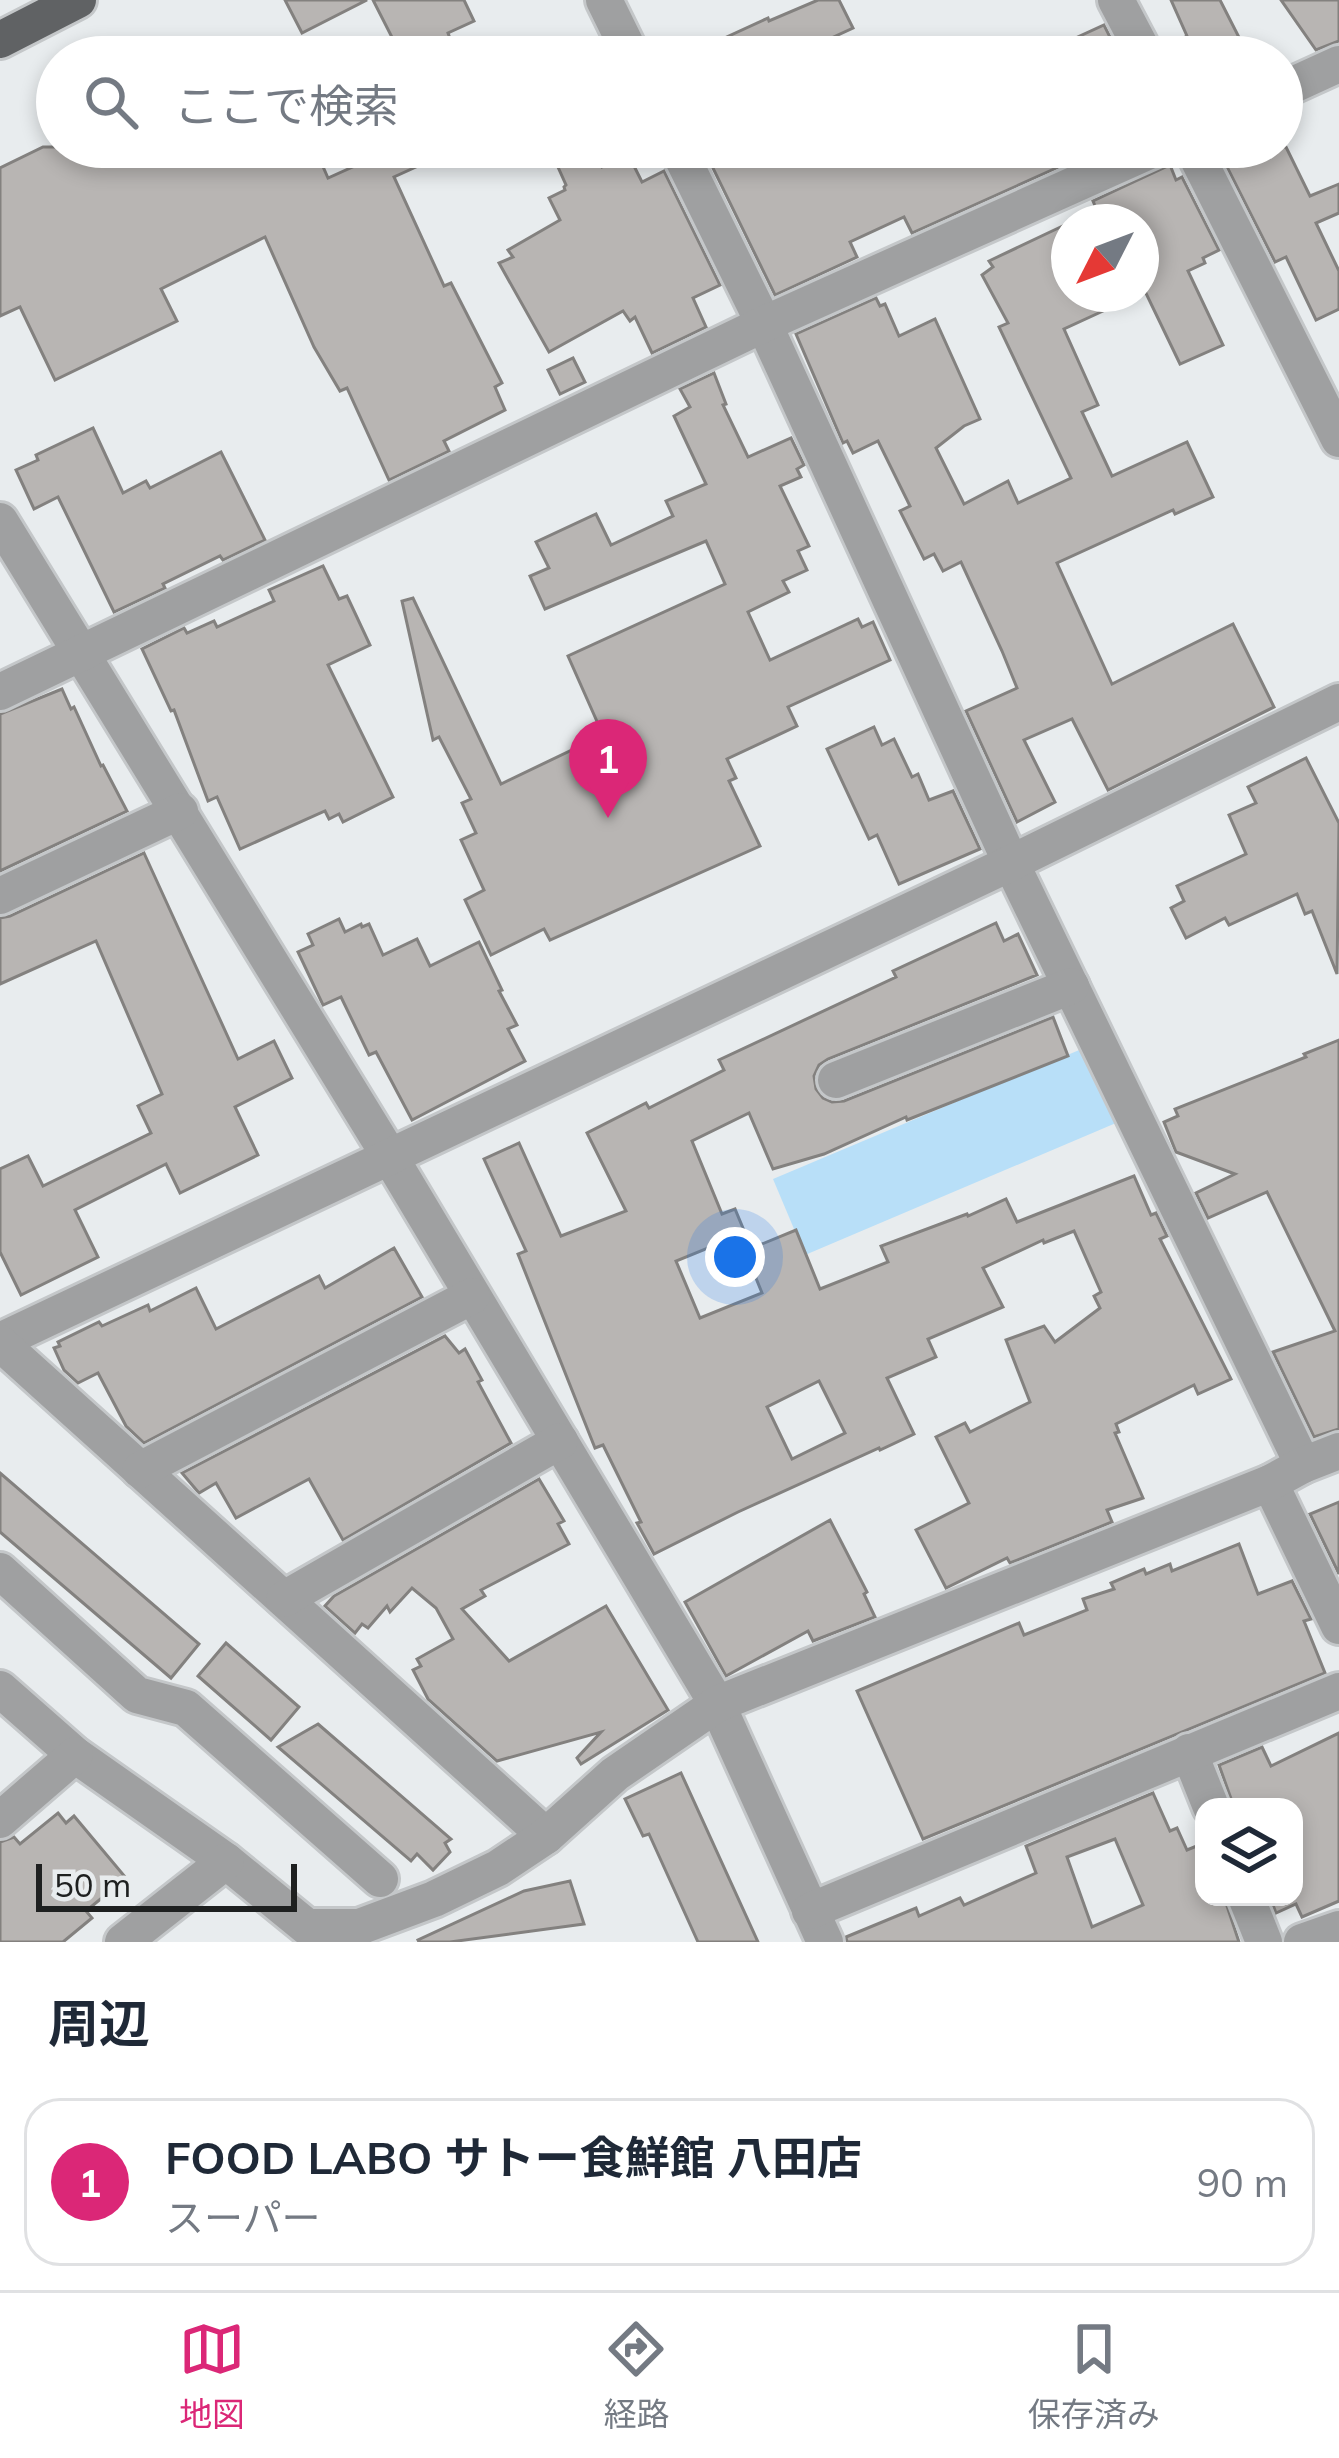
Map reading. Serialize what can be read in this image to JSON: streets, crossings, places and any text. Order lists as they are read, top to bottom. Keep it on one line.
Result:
{"scale_bar":"50 m","north":"bottom left","page":{"search":"ここで検索","pins":"1","scale":"50 m","heading":"周辺","list":[{"mark":"1","name":"FOOD LABO サトー食鮮館 八田店","note":"スーパー","value":"90 m"}],"nav":["地図","経路","保存済み"]}}
